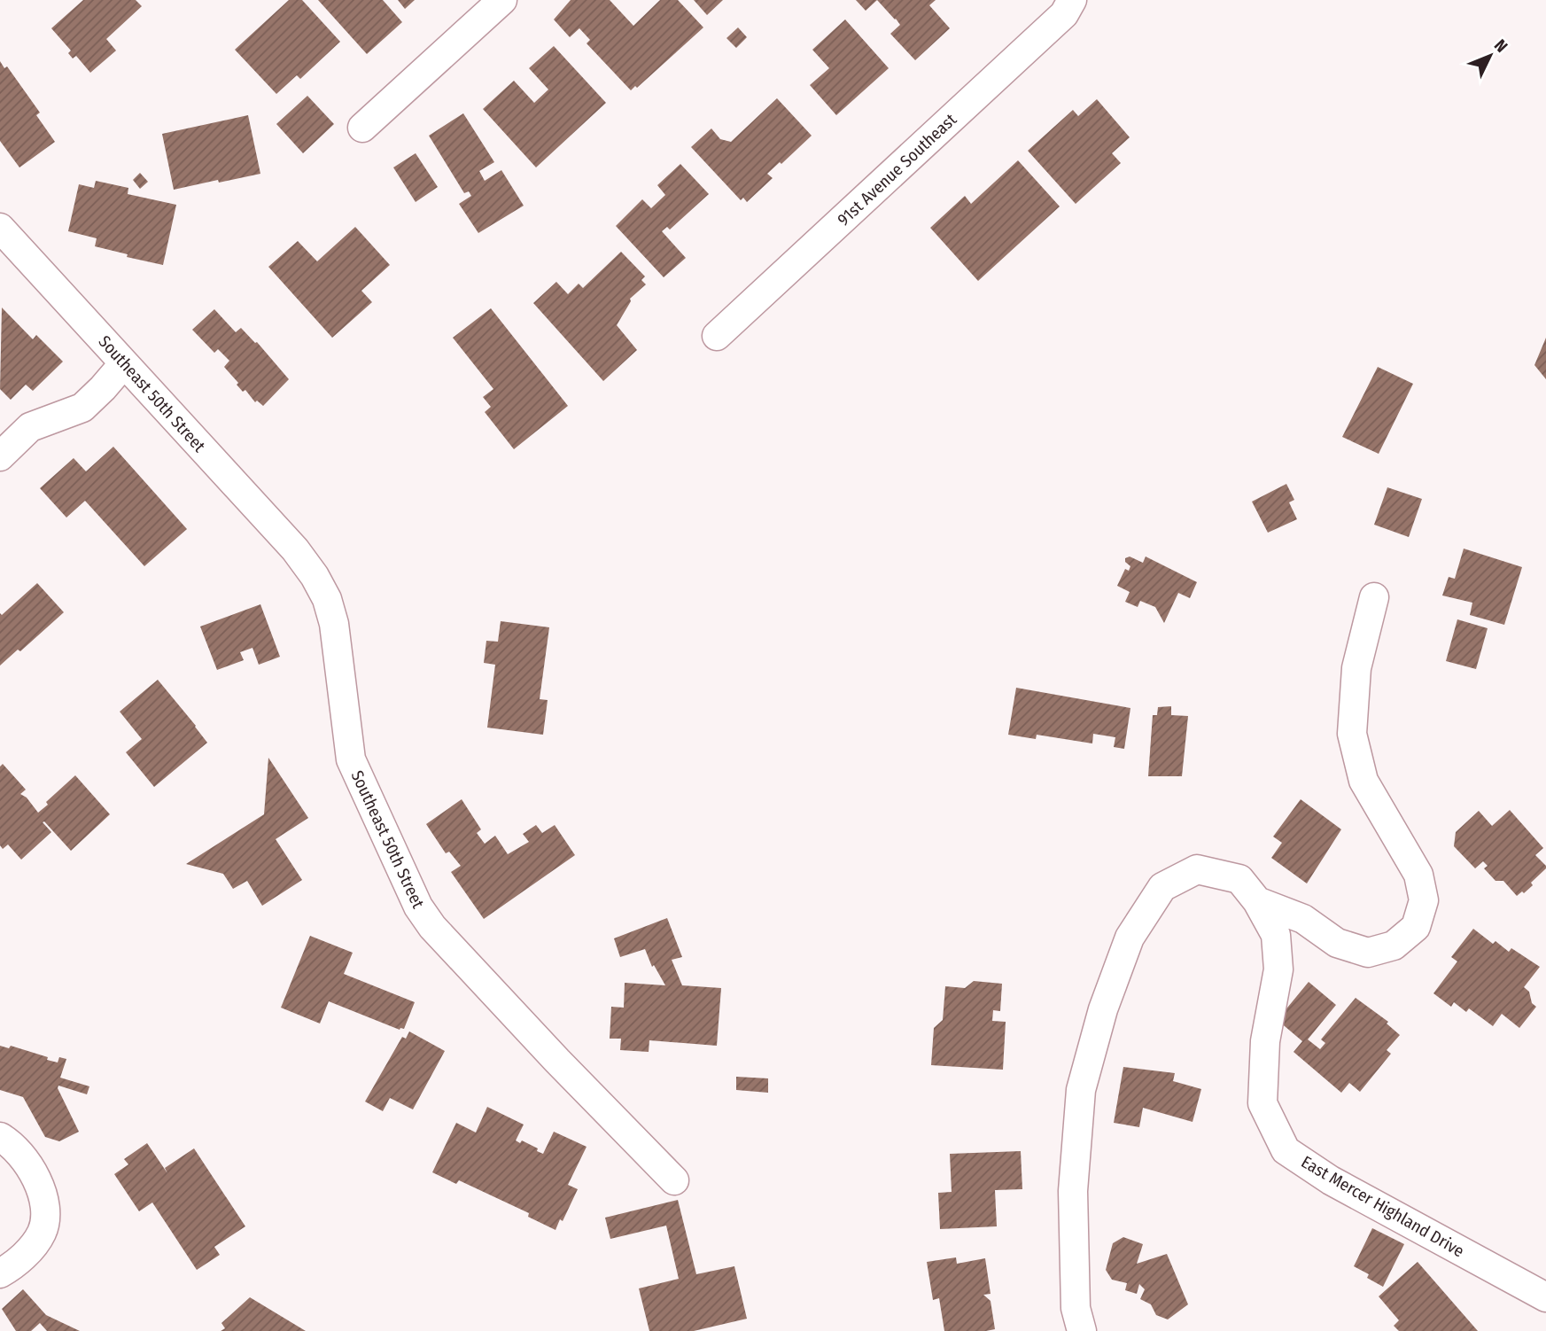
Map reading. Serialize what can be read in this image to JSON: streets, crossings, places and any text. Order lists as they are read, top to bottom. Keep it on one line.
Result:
{"streets":{"street":["91st Avenue Southeast","Southeast 50th Street","East Mercer Highland Drive"]},"north":"top right"}
